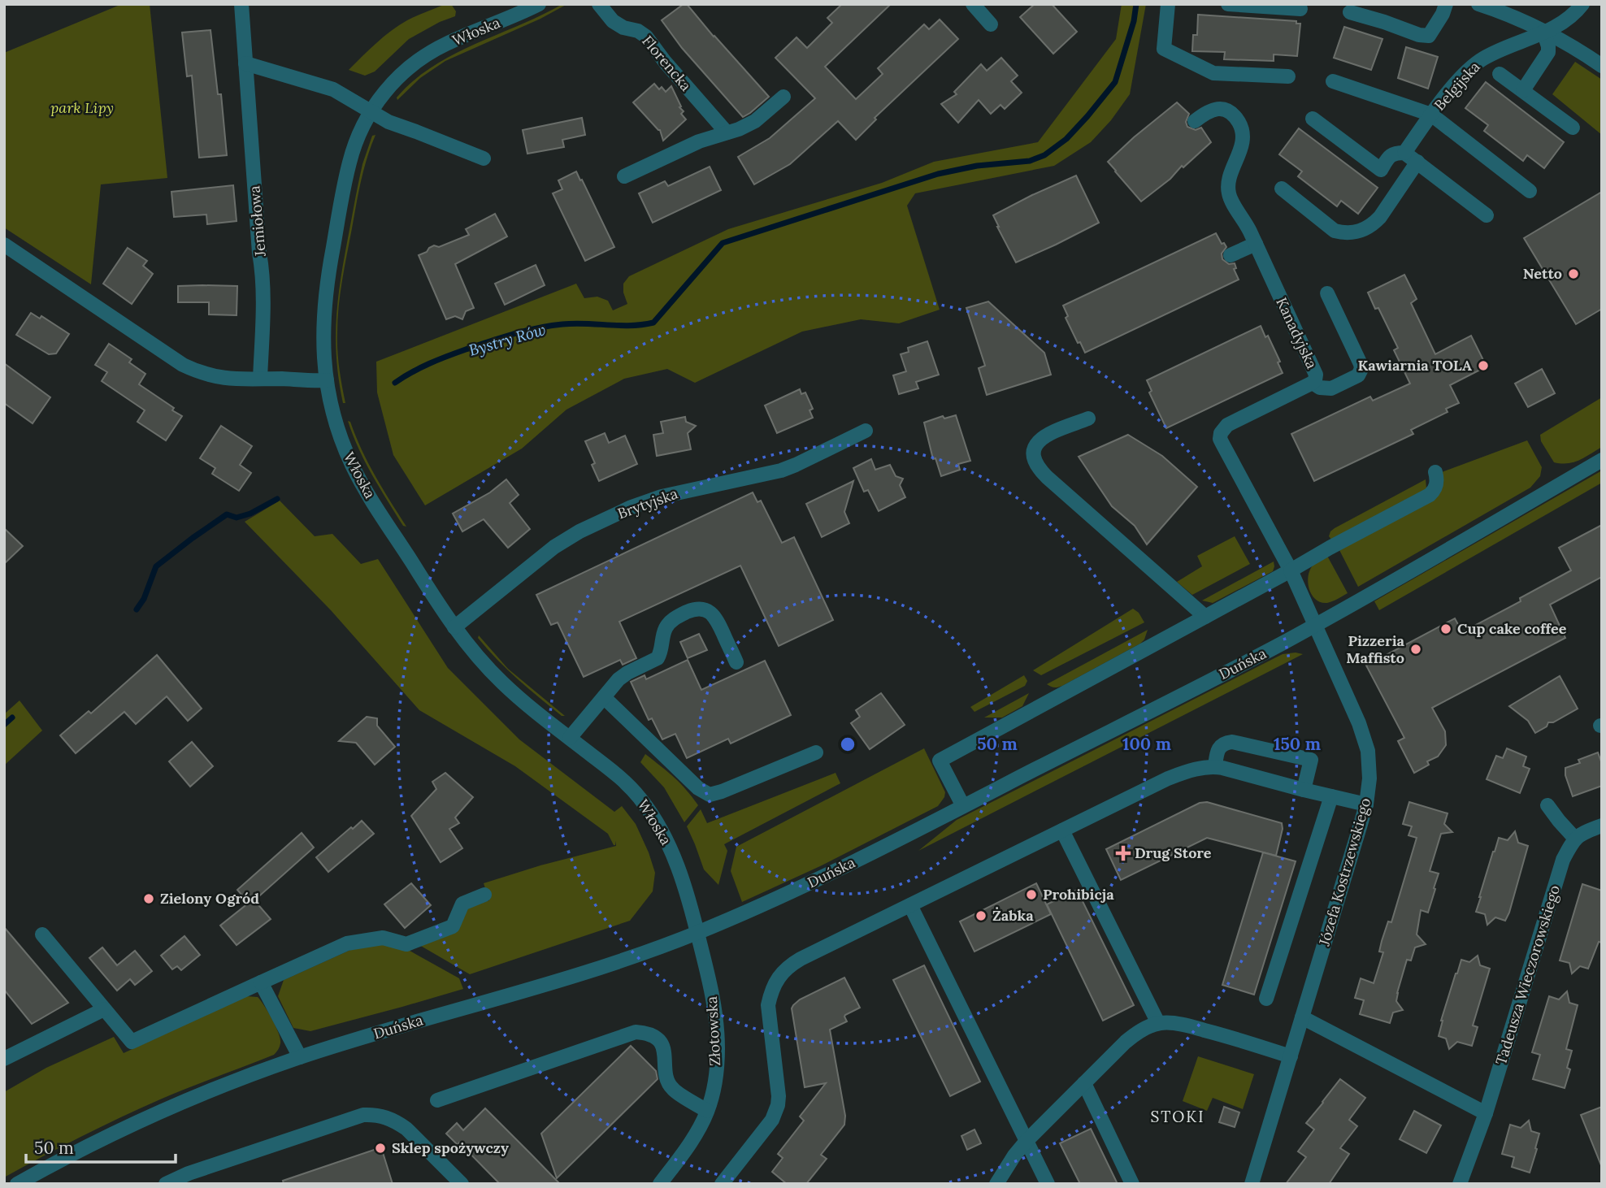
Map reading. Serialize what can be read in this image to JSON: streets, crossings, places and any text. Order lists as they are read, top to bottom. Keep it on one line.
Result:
{"streets":{"street":["Włoska","Florencka","Belgijska","Jemiołowa","Kanadyjska","Brytyjska","Duńska","Józefa Kostrzewskiego","Tadeusza Wieczorowskiego","Złotowska"]},"crossings":[["Włoska","Brytyjska"],["Włoska","Duńska"],["Włoska","Złotowska"],["Kanadyjska","Józefa Kostrzewskiego"],["Duńska","Józefa Kostrzewskiego"],["Duńska","Złotowska"]],"districts":["STOKI"],"water":["Bystry Rów"],"parks":["park Lipy"],"places":{"other":["Netto","Kawiarnia TOLA","Cup cake coffee","Pizzeria Maffisto","Prohibicja","Zielony Ogród","Żabka","Sklep spożywczy"],"health":["Drug Store"]},"scale_bar":"50 m","rings":["50 m","100 m","150 m"]}
